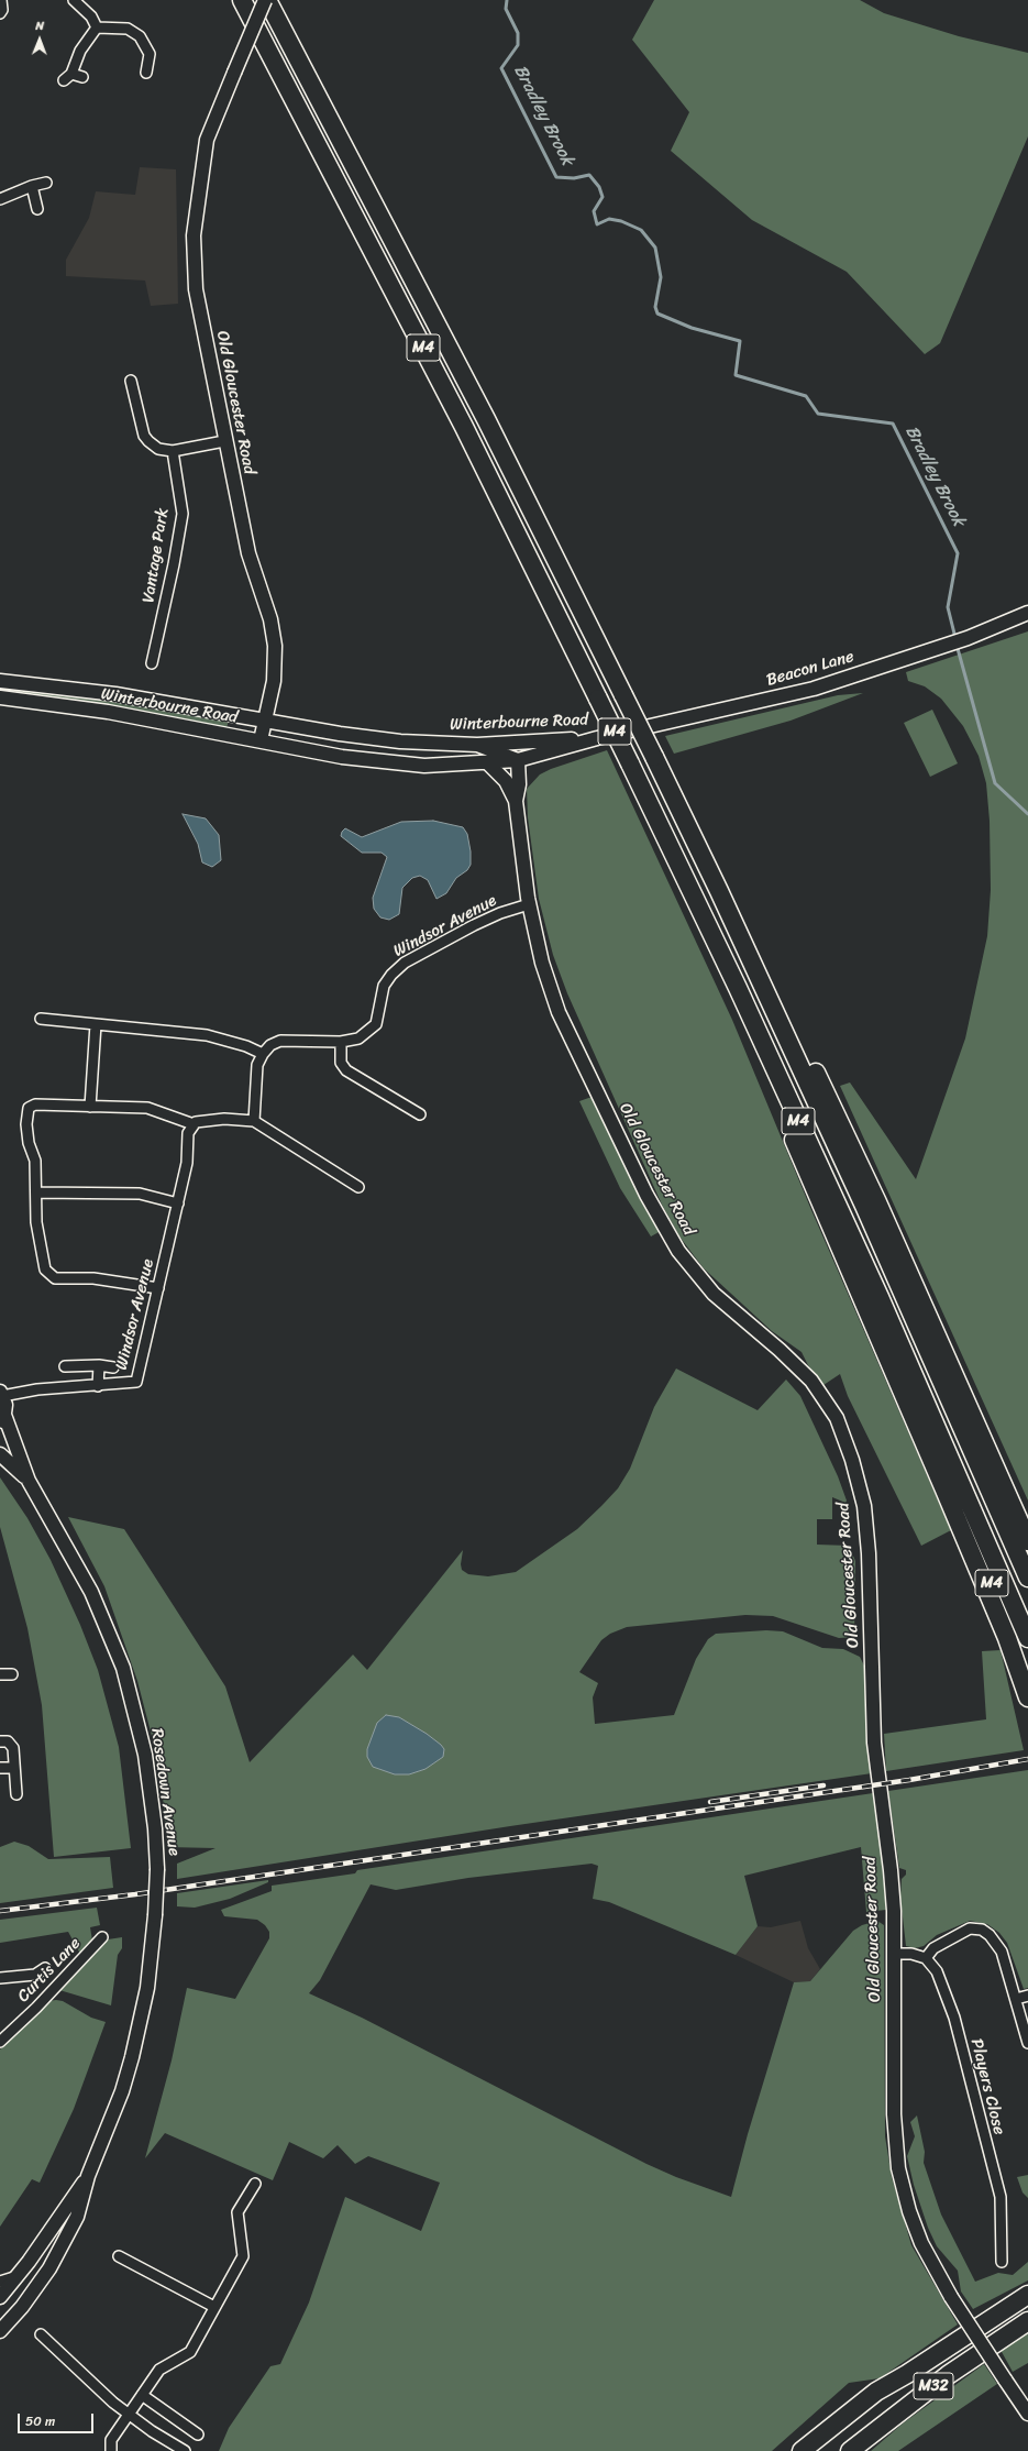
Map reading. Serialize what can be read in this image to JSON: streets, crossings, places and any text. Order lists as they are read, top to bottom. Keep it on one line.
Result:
{"streets":{"highway":["M4","M32"],"main road":["Old Gloucester Road","Beacon Lane","Winterbourne Road","Rosedown Avenue"],"street":["Vantage Park","Windsor Avenue","Curtis Lane","Players Close"]},"crossings":[["M4","Old Gloucester Road"],["Old Gloucester Road","Winterbourne Road"],["Old Gloucester Road","Windsor Avenue"],["Beacon Lane","Winterbourne Road"]],"water":["Bradley Brook"],"scale_bar":"50 m","north":"top"}
